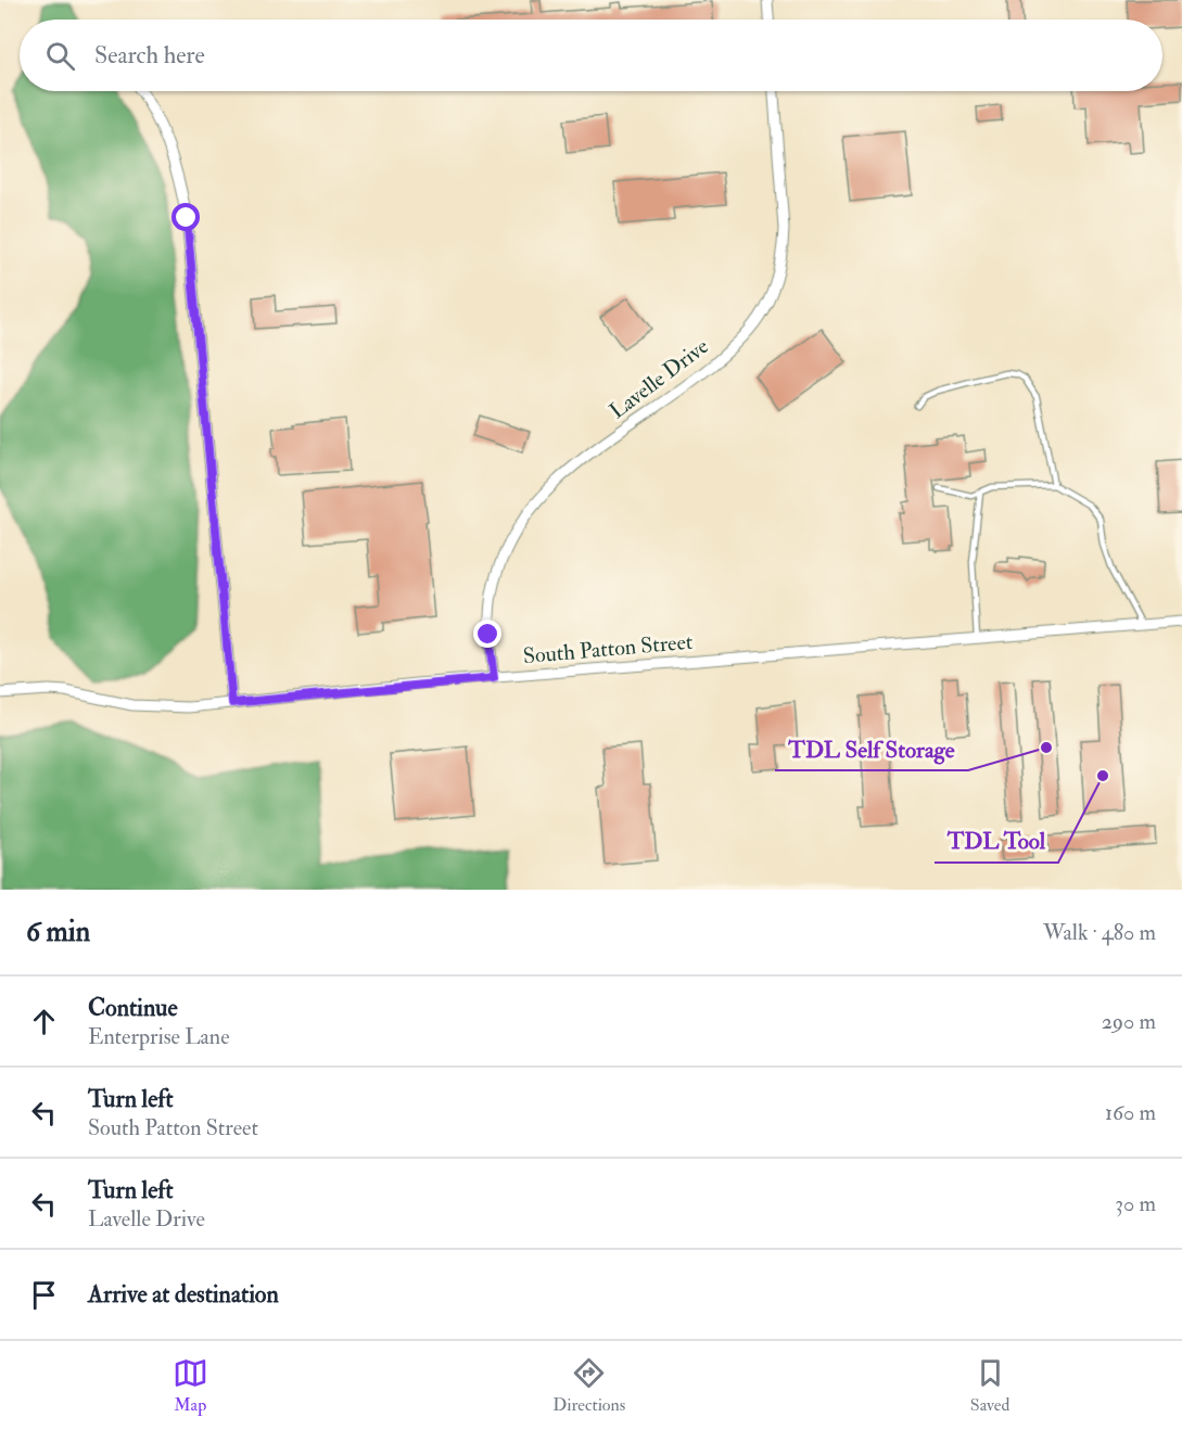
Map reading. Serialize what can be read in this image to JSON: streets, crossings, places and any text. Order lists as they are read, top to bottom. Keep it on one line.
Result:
{"streets":{"street":["Lavelle Drive","South Patton Street"]},"crossings":[["Lavelle Drive","South Patton Street"]],"places":["TDL Self Storage","TDL Tool"],"page":{"search":"Search here","heading":["6 min","Walk · 480 m"],"list":[["Continue","Enterprise Lane","290 m"],["Turn left","South Patton Street","160 m"],["Turn left","Lavelle Drive","30 m"],"Arrive at destination"],"nav":["Map","Directions","Saved"]}}
